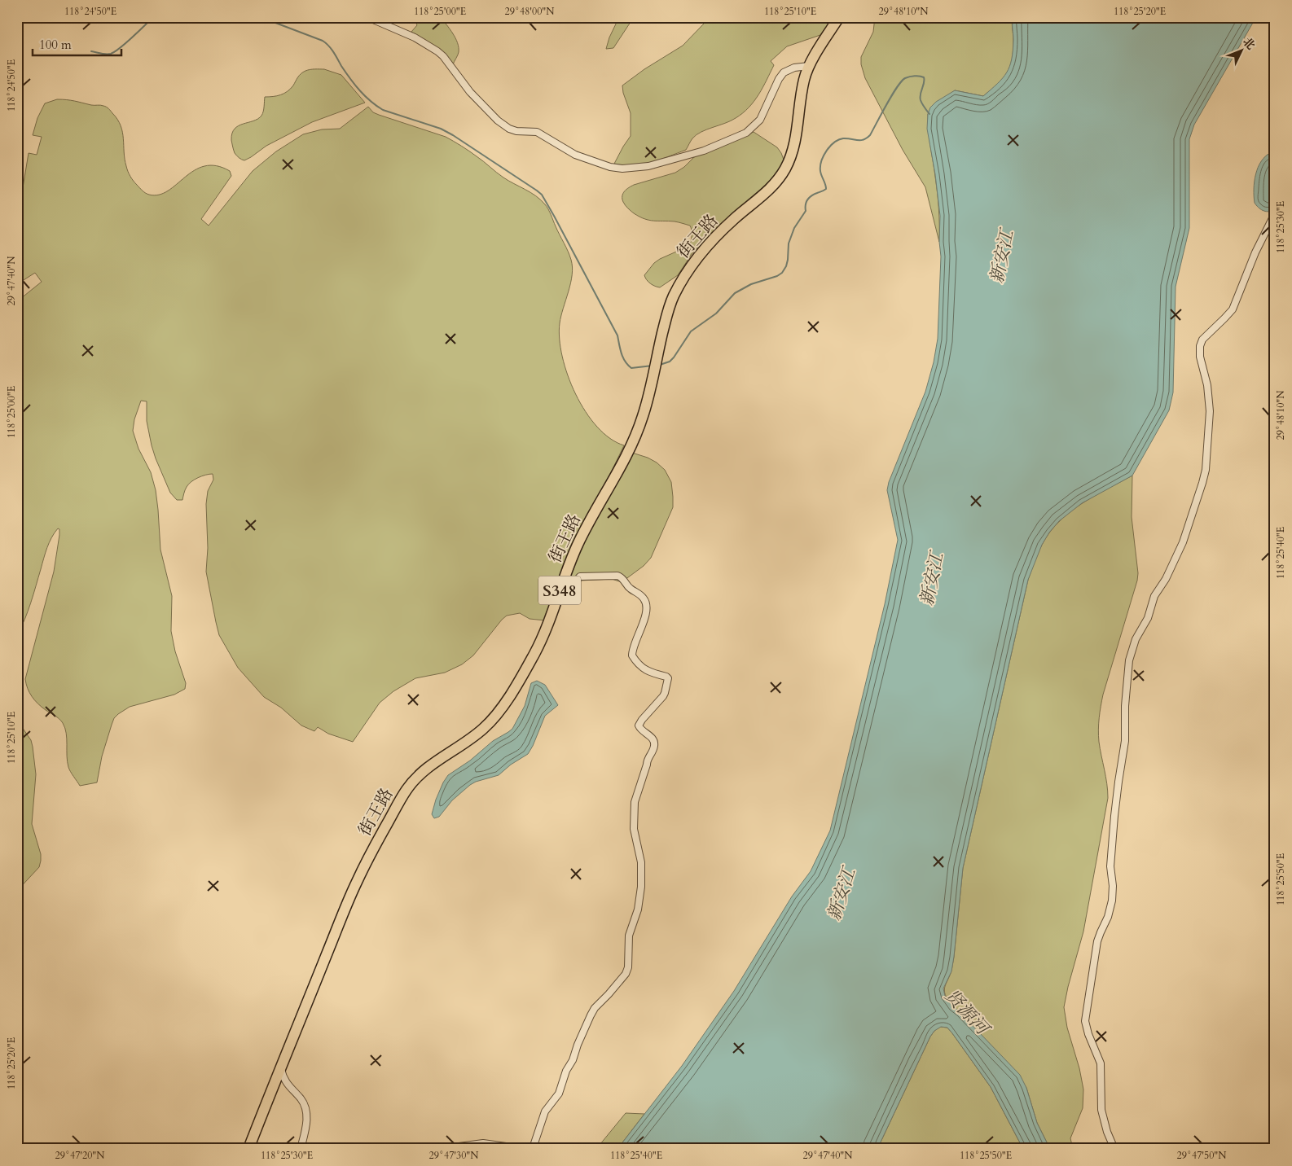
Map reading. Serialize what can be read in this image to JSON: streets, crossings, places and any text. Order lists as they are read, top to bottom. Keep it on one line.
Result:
{"streets":{"main road":["街王路","S348"]},"water":["新安江","贤源河"],"scale_bar":"100 m","north":"top right","coordinates":["118°24'50\"E","118°25'00\"E","29°48'00\"N","118°25'10\"E","29°48'10\"N","118°25'20\"E","118°25'30\"E","29°47'40\"N","118°25'40\"E","118°25'50\"E","29°47'20\"N","29°47'30\"N","29°47'50\"N"]}
